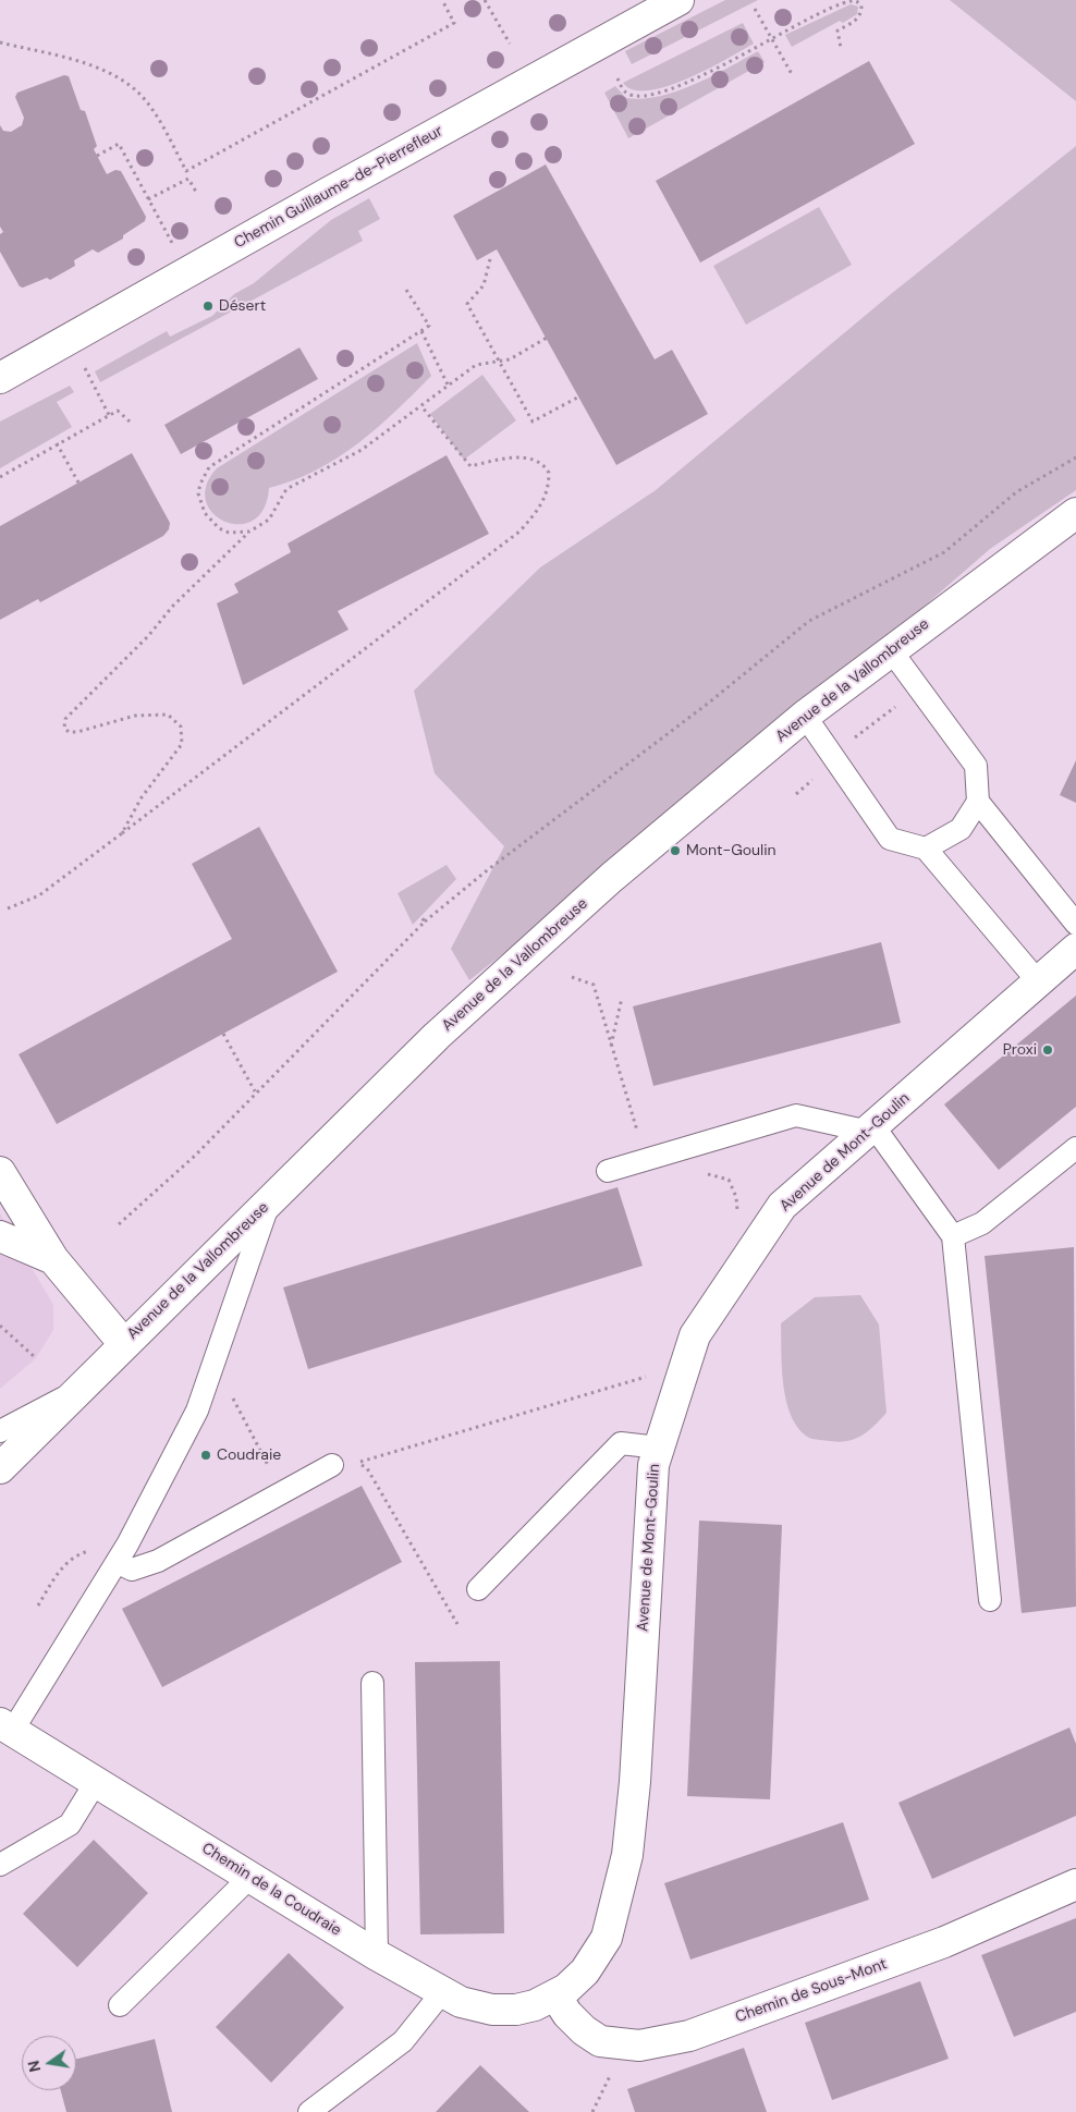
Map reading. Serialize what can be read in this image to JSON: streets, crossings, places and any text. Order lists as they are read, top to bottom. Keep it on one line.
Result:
{"streets":{"street":["Chemin Guillaume-de-Pierrefleur","Avenue de la Vallombreuse","Avenue de Mont-Goulin","Chemin de la Coudraie","Chemin de Sous-Mont"]},"crossings":[["Avenue de Mont-Goulin","Chemin de la Coudraie"],["Avenue de Mont-Goulin","Chemin de Sous-Mont"],["Chemin de la Coudraie","Chemin de Sous-Mont"]],"places":["Désert","Mont-Goulin","Proxi","Coudraie"],"north":"left"}
